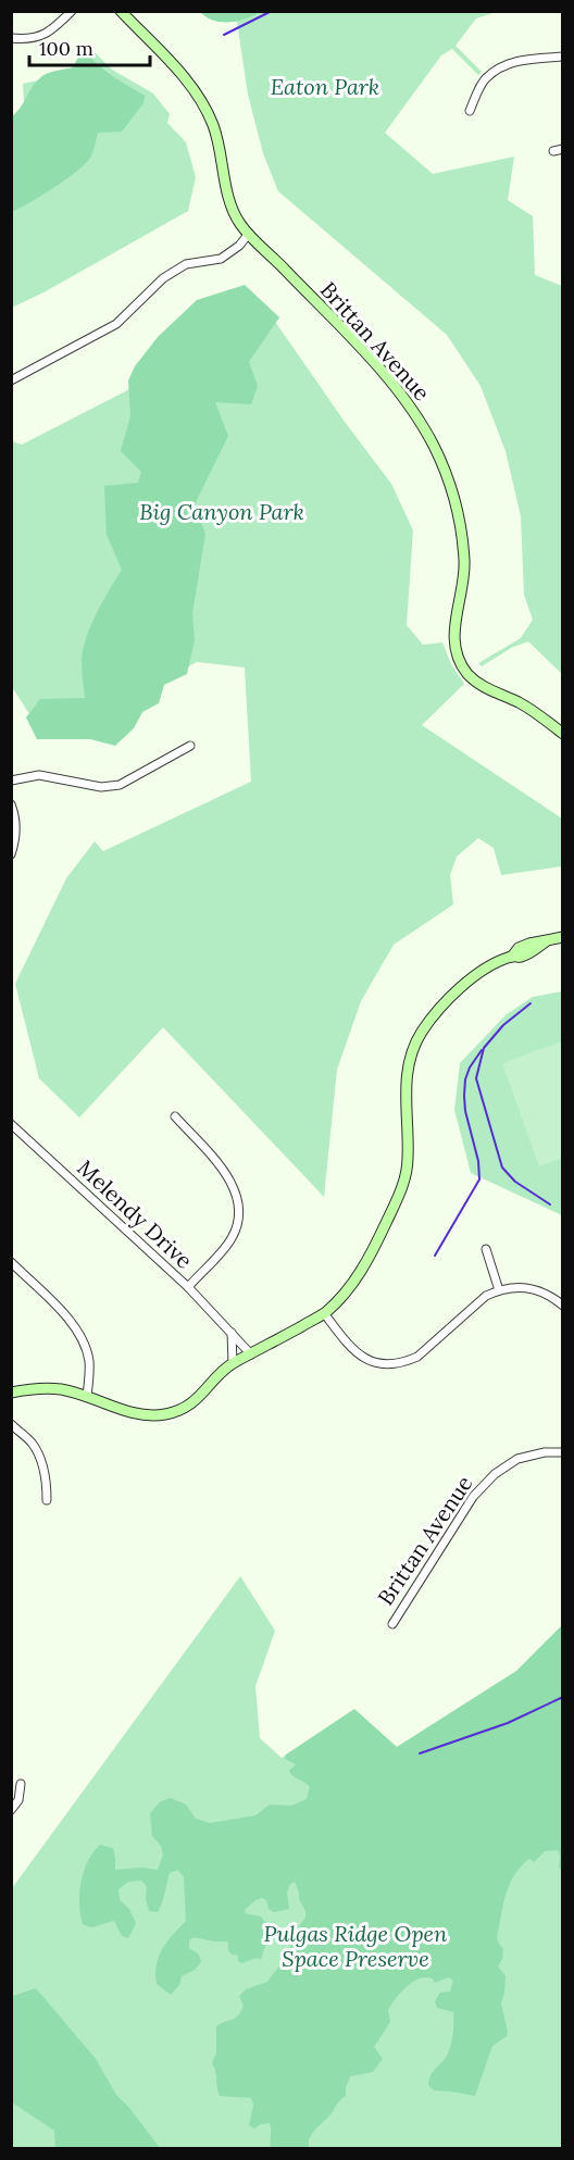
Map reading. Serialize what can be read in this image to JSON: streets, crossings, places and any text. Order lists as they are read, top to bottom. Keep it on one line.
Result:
{"streets":{"main road":["Brittan Avenue"],"street":["Melendy Drive"]},"parks":["Eaton Park","Big Canyon Park","Pulgas Ridge Open Space Preserve"],"scale_bar":"100 m"}
